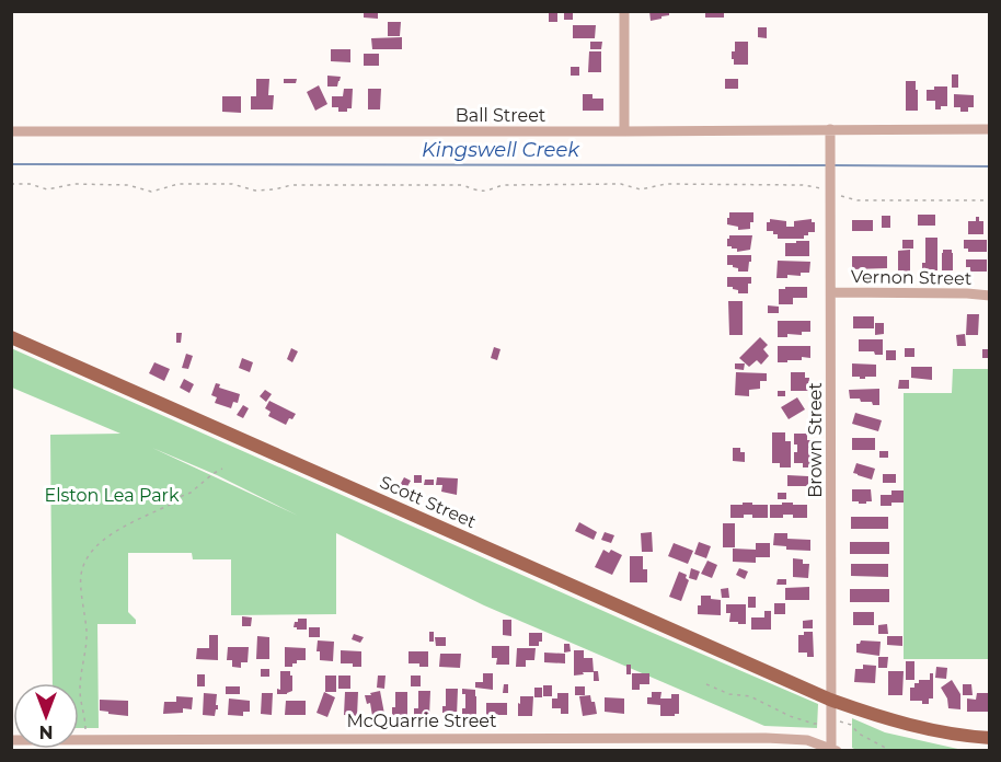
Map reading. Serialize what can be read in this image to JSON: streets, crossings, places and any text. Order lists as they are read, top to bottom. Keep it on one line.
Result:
{"streets":{"main road":["Scott Street"],"street":["Ball Street","Vernon Street","Brown Street","McQuarrie Street"]},"crossings":[["Ball Street","Brown Street"],["Vernon Street","Brown Street"],["Brown Street","Scott Street"],["Brown Street","McQuarrie Street"]],"water":["Kingswell Creek"],"parks":["Elston Lea Park"],"north":"bottom"}
